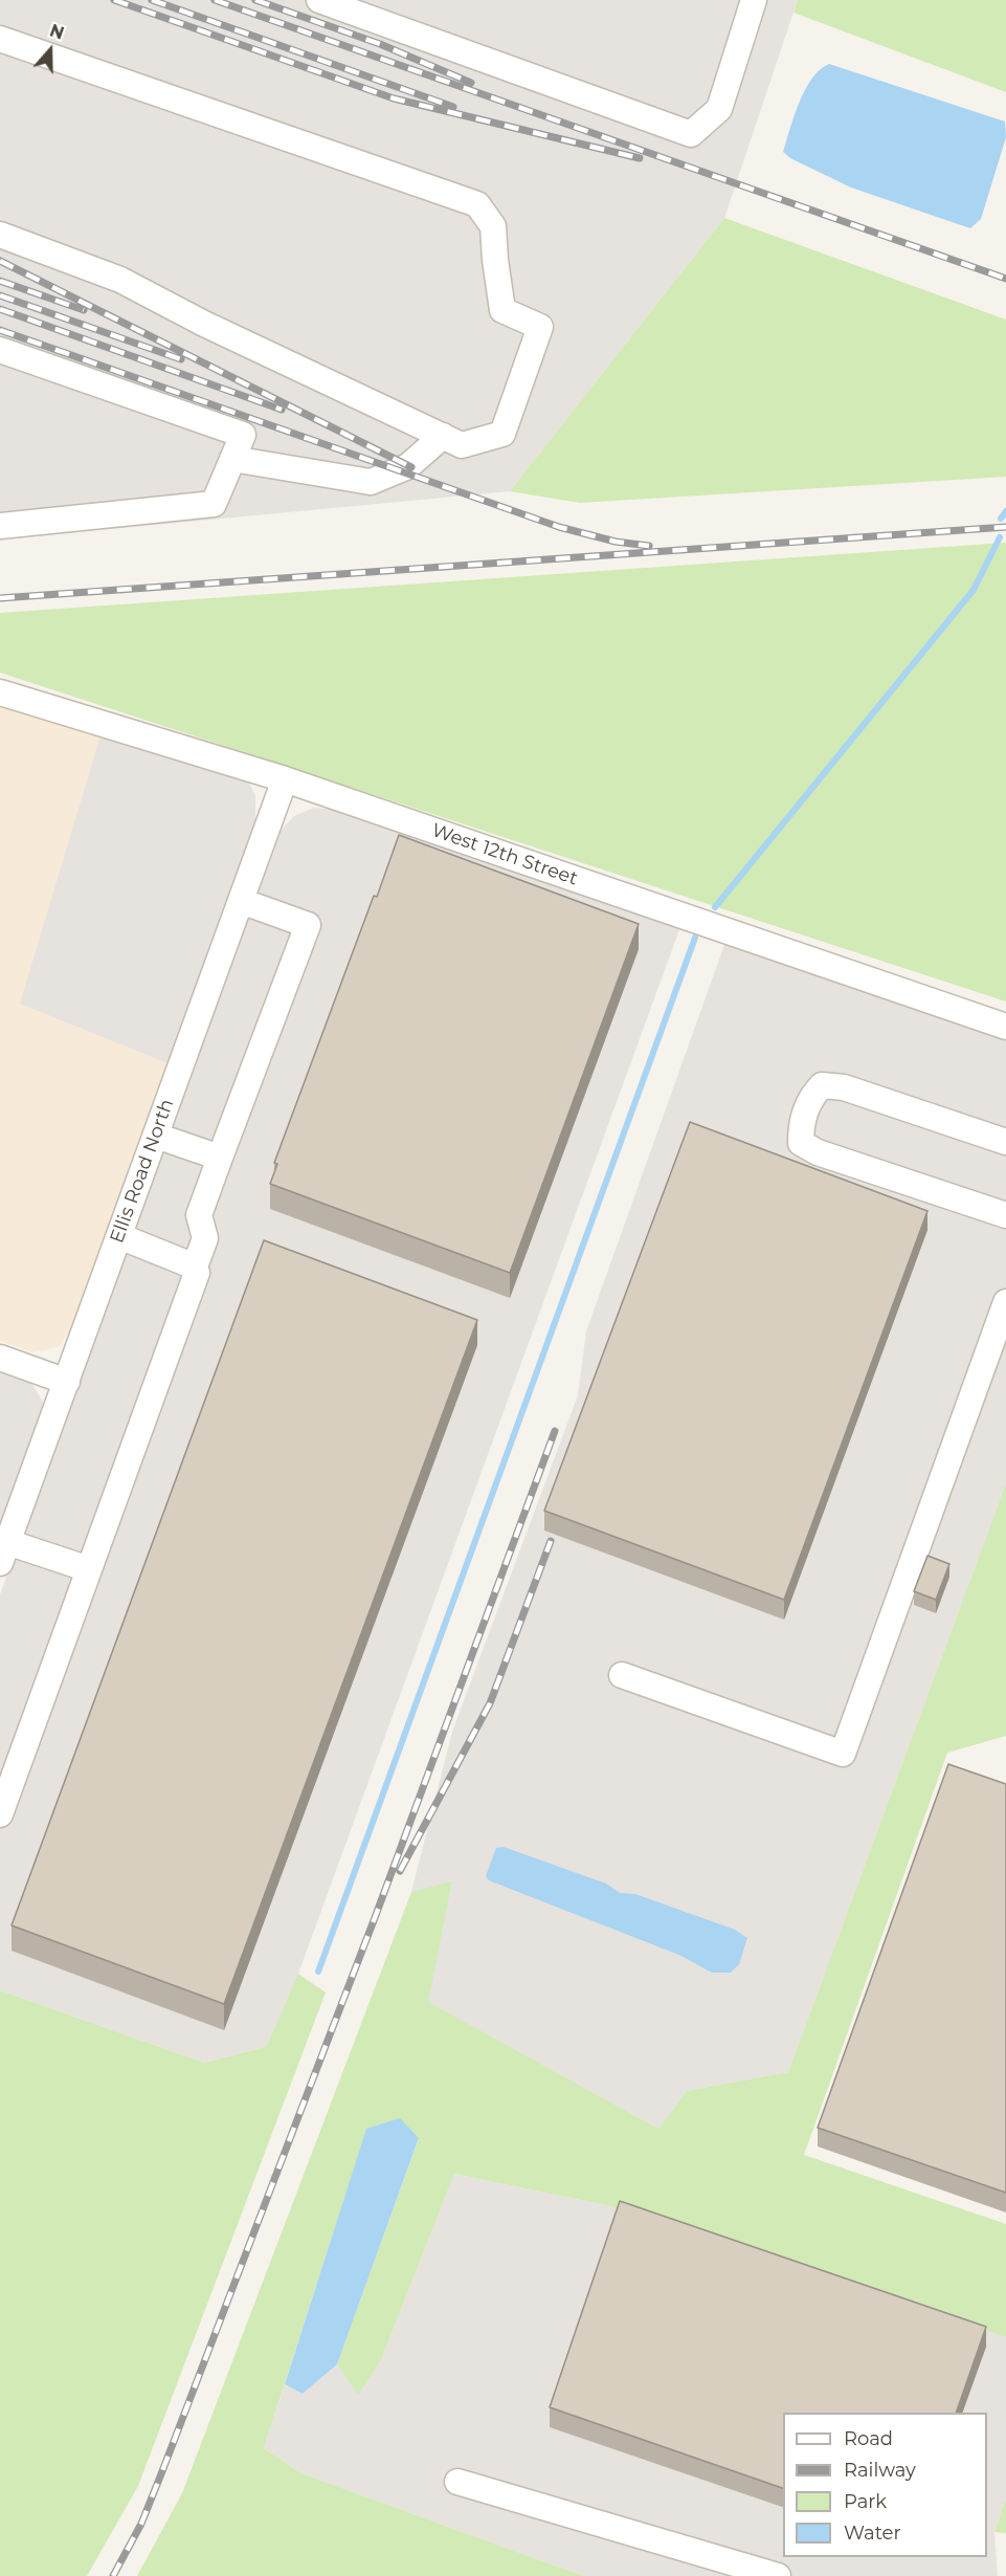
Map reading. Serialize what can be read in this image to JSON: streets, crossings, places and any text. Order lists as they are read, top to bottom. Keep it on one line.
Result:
{"streets":{"street":["West 12th Street","Ellis Road North"]},"crossings":[["West 12th Street","Ellis Road North"]],"legend":["Road","Railway","Park","Water"],"north":"top"}
